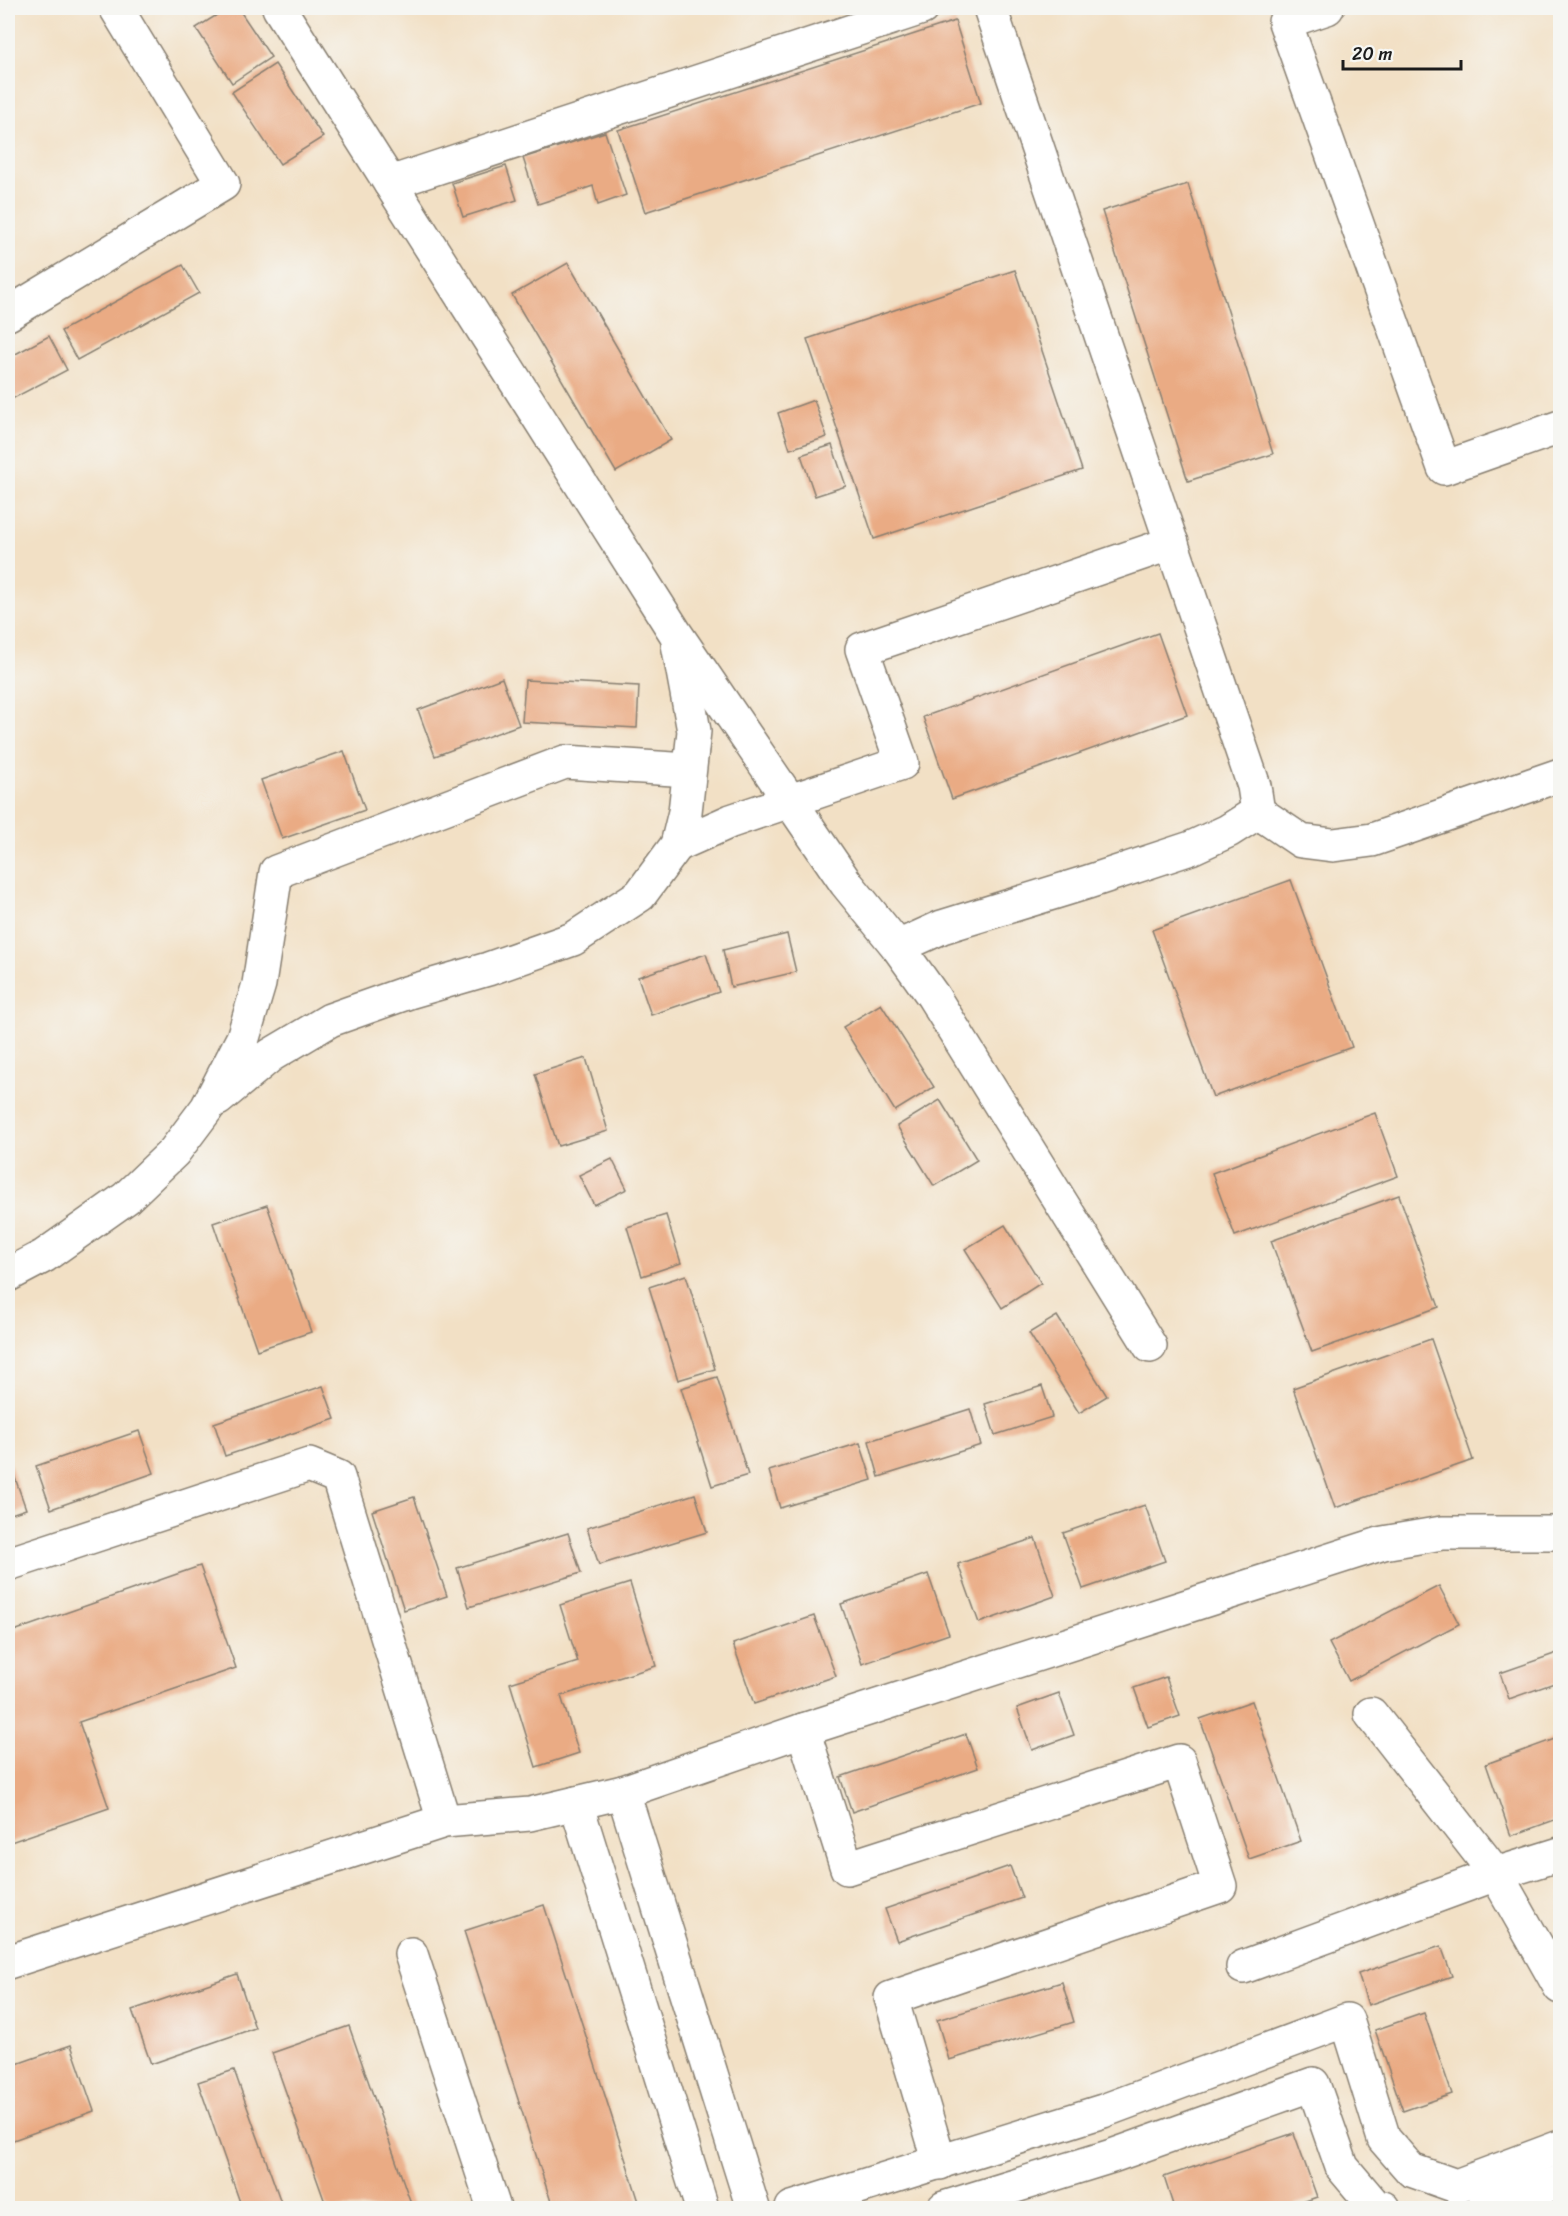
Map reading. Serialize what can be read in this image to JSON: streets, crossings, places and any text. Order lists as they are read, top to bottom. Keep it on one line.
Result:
{"scale_bar":"20 m"}
